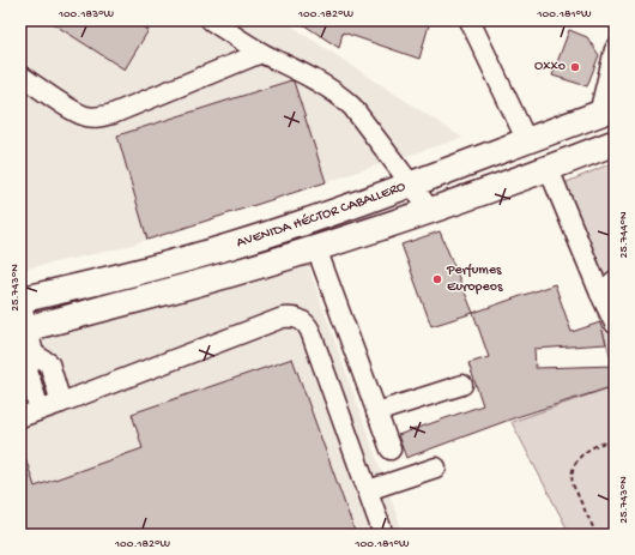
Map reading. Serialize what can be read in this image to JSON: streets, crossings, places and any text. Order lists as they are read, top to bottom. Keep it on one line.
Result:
{"streets":{"main road":["AVENIDA HÉCTOR CABALLERO"]},"places":["Oxxo","Perfumes Europeos"],"coordinates":["100.183°W","100.182°W","100.181°W","25.744°N","25.743°N"]}
